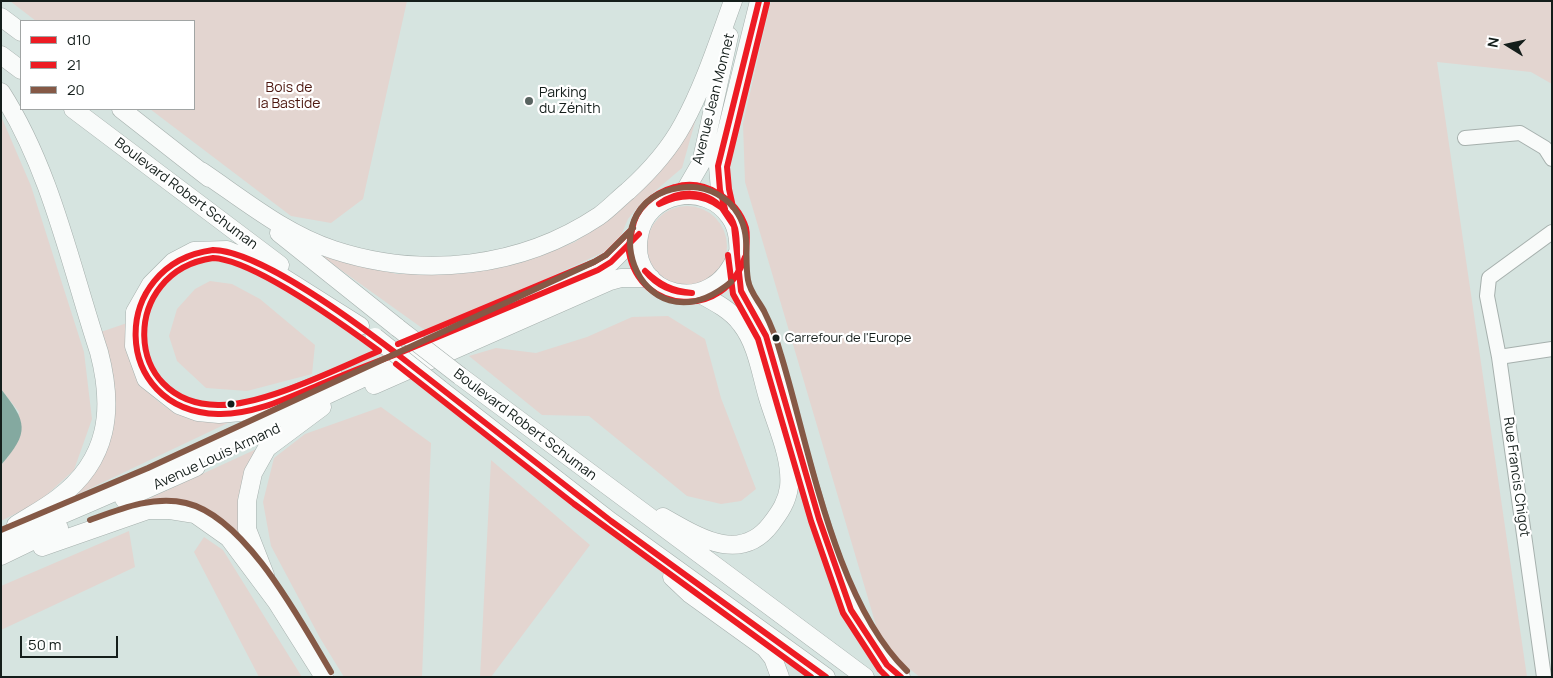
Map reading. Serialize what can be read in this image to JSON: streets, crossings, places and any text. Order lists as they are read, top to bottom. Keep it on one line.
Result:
{"streets":{"main road":["Avenue Jean Monnet","Boulevard Robert Schuman","Avenue Louis Armand"],"street":["Rue Francis Chigot"]},"parks":["Bois de la Bastide"],"places":["Parking du Zénith","Carrefour de l'Europe"],"lines":["transit line d10","transit line 21","transit line 20"],"legend":["d10","21","20"],"scale_bar":"50 m","north":"left"}
